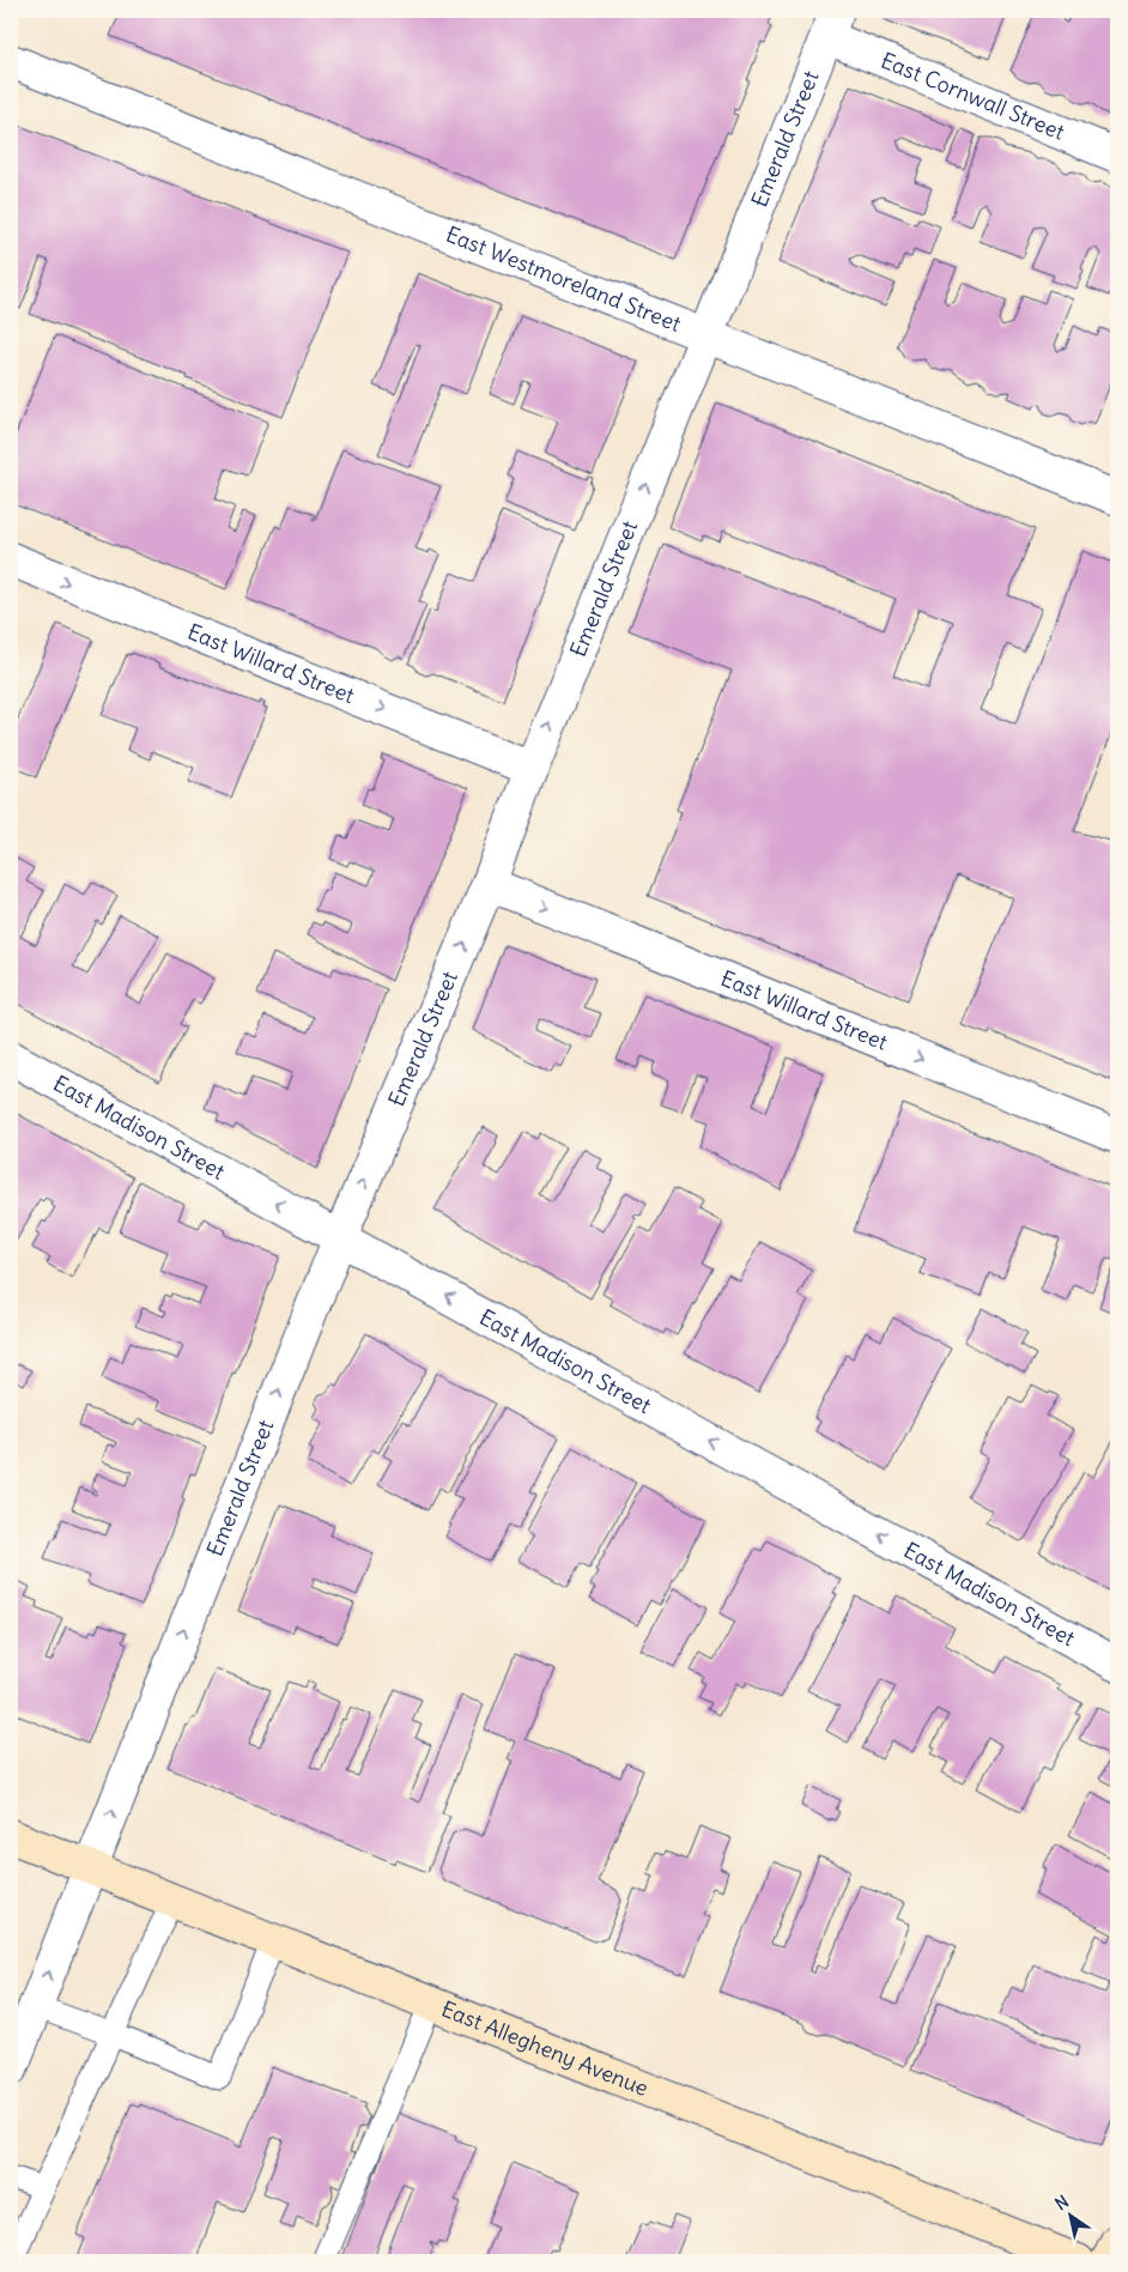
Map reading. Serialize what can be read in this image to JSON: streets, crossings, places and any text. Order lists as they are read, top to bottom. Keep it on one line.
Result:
{"streets":{"main road":["East Allegheny Avenue"],"street":["East Cornwall Street","Emerald Street","East Westmoreland Street","East Willard Street","East Madison Street"]},"crossings":[["East Cornwall Street","Emerald Street"],["Emerald Street","East Westmoreland Street"],["Emerald Street","East Willard Street"],["Emerald Street","East Madison Street"],["Emerald Street","East Allegheny Avenue"]],"one_way":["Emerald Street","East Willard Street","East Madison Street"],"north":"top left"}
